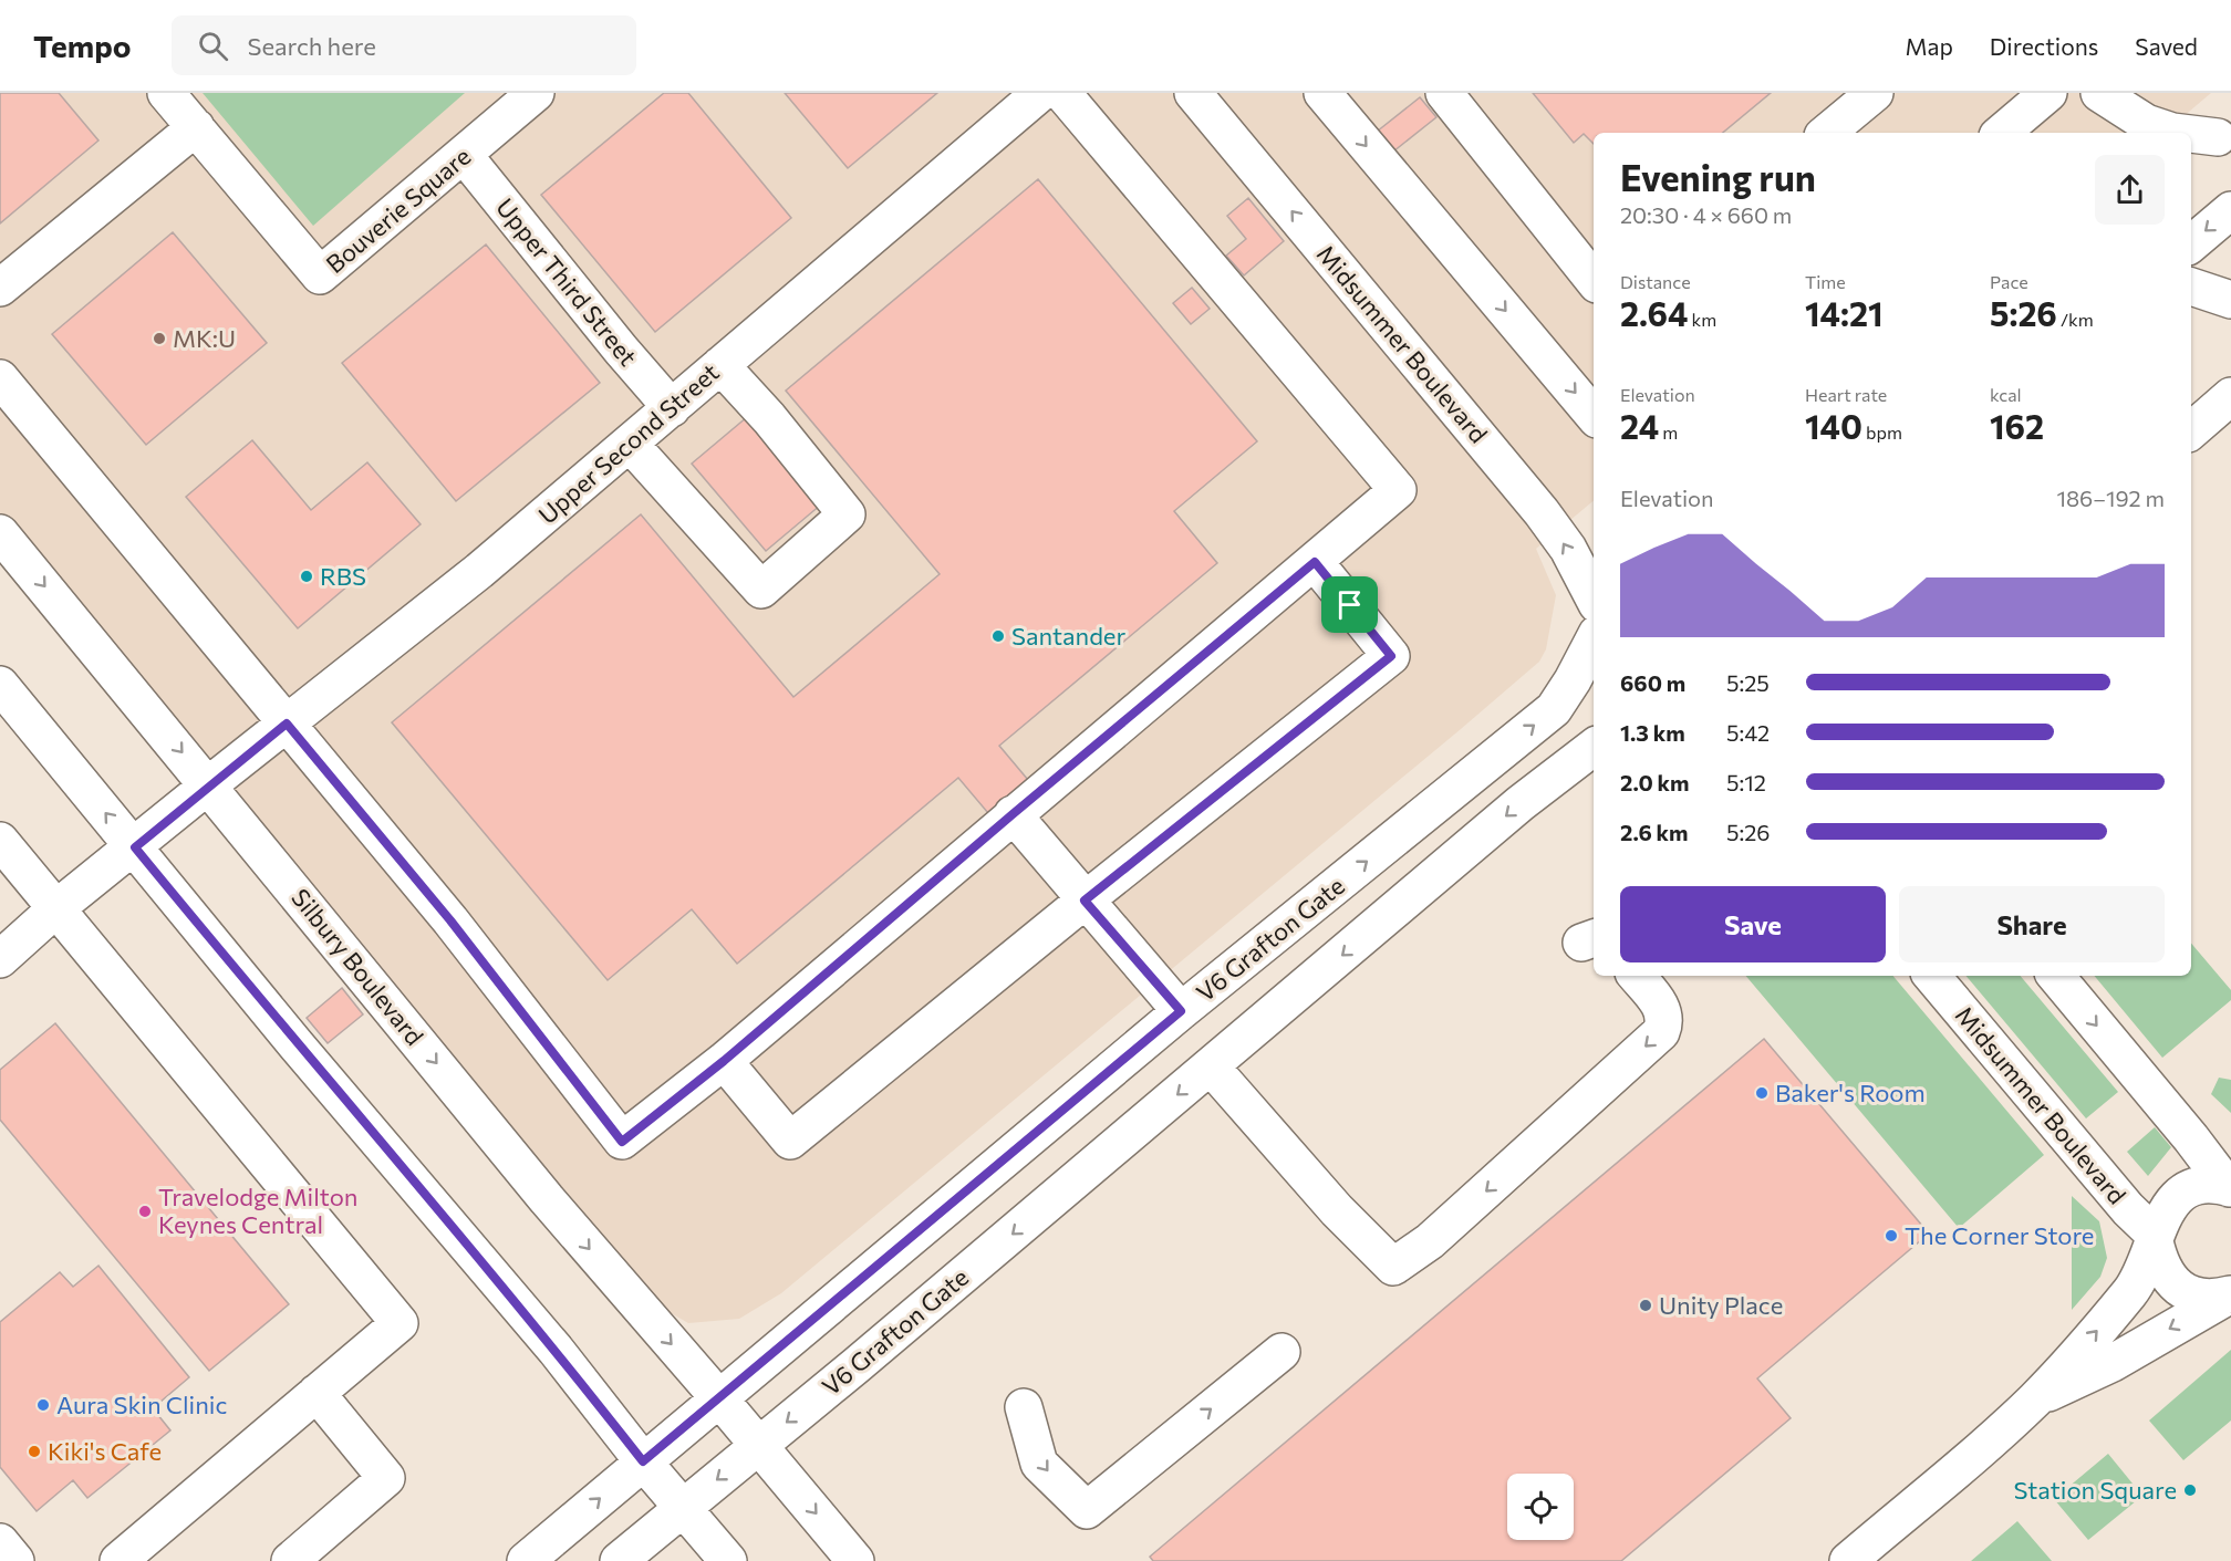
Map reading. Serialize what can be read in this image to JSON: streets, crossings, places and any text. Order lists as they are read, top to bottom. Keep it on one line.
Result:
{"streets":{"street":["Bouverie Square","Upper Third Street","Midsummer Boulevard","Upper Second Street","V6 Grafton Gate","Silbury Boulevard"]},"crossings":[["Bouverie Square","Upper Third Street"],["Upper Third Street","Upper Second Street"],["Upper Second Street","Silbury Boulevard"],["V6 Grafton Gate","Silbury Boulevard"]],"places":["MK:U","RBS","Santander","Baker's Room","Travelodge Milton Keynes Central","The Corner Store","Unity Place","Aura Skin Clinic","Kiki's Cafe","Station Square"],"page":{"header":"Tempo","search":"Search here","nav":["Map","Directions","Saved"],"heading":["Evening run","20:30 · 4 × 660 m"],"stats":[["Distance","2.64 km"],["Time","14:21"],["Pace","5:26 /km"],["Elevation","24 m"],["Heart rate","140 bpm"],["kcal","162"]],"chart":["Elevation","186–192 m"],"list":[{"name":"660 m","note":"5:25"},{"name":"1.3 km","note":"5:42"},{"name":"2.0 km","note":"5:12"},{"name":"2.6 km","note":"5:26"}],"buttons":["Save","Share"]}}
